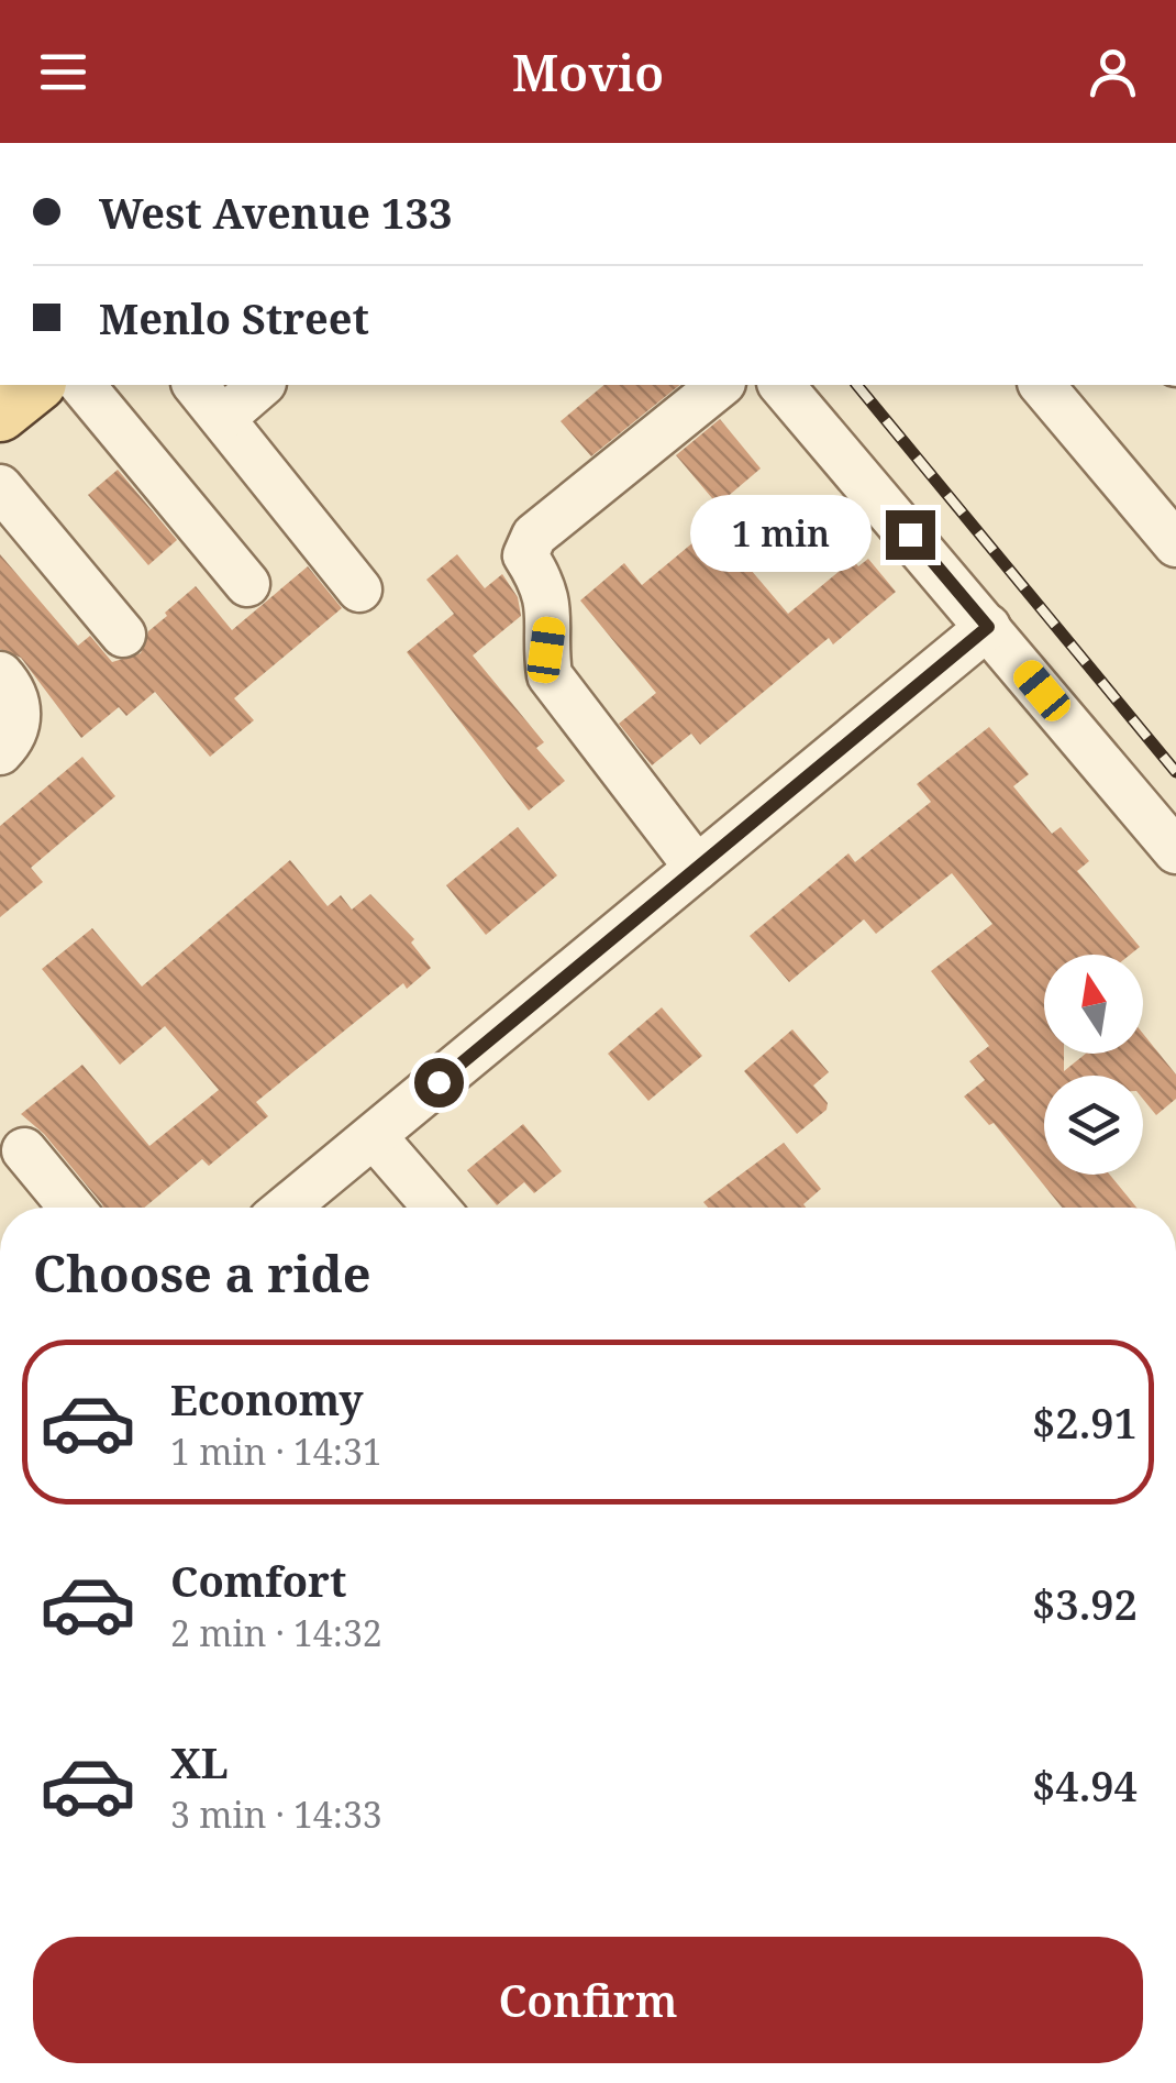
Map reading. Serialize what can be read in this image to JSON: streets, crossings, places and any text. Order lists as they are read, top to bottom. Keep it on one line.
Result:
{"north":"top","page":{"header":"Movio","banner":["West Avenue 133","Menlo Street"],"bubble":"1 min","heading":"Choose a ride","list":[{"name":"Economy","note":"1 min · 14:31","value":"$2.91"},{"name":"Comfort","note":"2 min · 14:32","value":"$3.92"},{"name":"XL","note":"3 min · 14:33","value":"$4.94"}],"buttons":"Confirm"}}
